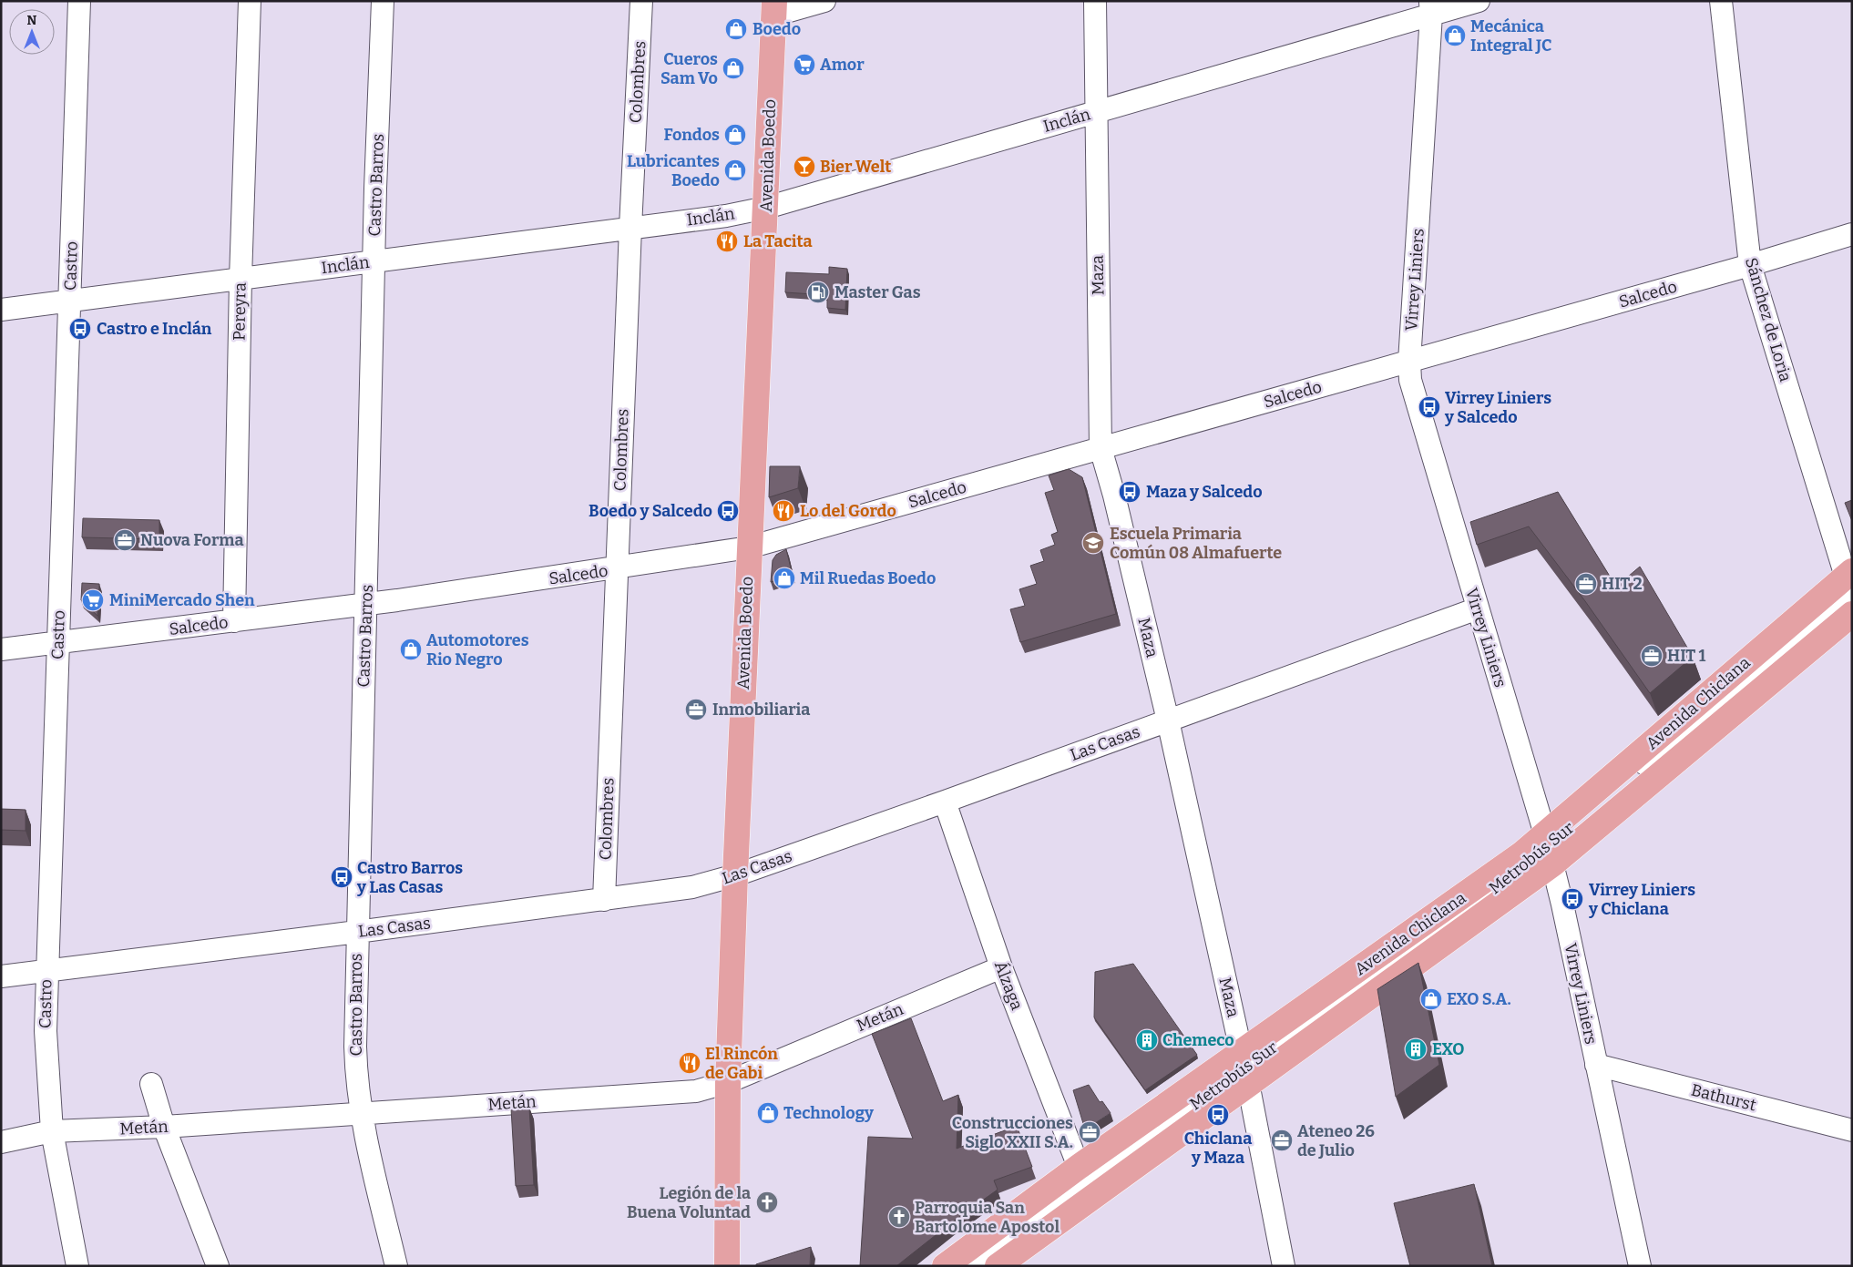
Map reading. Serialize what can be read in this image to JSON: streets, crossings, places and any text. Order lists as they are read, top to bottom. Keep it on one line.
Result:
{"streets":{"main road":["Avenida Boedo","Avenida Chiclana"],"street":["Colombres","Inclán","Castro Barros","Castro","Maza","Virrey Liniers","Salcedo","Pereyra","Sánchez de Loria","Las Casas","Metrobús Sur","Álzaga","Metán","Bathurst"]},"crossings":[["Colombres","Inclán"],["Colombres","Salcedo"],["Colombres","Las Casas"],["Inclán","Avenida Boedo"],["Inclán","Castro Barros"],["Inclán","Castro"],["Inclán","Maza"],["Inclán","Virrey Liniers"],["Inclán","Pereyra"],["Avenida Boedo","Salcedo"],["Avenida Boedo","Las Casas"],["Avenida Boedo","Metán"],["Castro Barros","Salcedo"],["Castro Barros","Las Casas"],["Castro Barros","Metán"],["Castro","Salcedo"],["Castro","Las Casas"],["Castro","Metán"],["Maza","Salcedo"],["Maza","Avenida Chiclana"],["Maza","Las Casas"],["Maza","Metrobús Sur"],["Virrey Liniers","Salcedo"],["Virrey Liniers","Avenida Chiclana"],["Virrey Liniers","Las Casas"],["Virrey Liniers","Bathurst"],["Salcedo","Pereyra"],["Salcedo","Sánchez de Loria"],["Sánchez de Loria","Avenida Chiclana"],["Avenida Chiclana","Metrobús Sur"],["Avenida Chiclana","Álzaga"],["Las Casas","Álzaga"],["Álzaga","Metán"]],"places":{"shop":["Boedo","Mecánica Integral JC","Cueros Sam Vo","Fondos","Lubricantes Boedo","Mil Ruedas Boedo","Automotores Rio Negro","EXO S.A.","Technology"],"supermarket":["Amor","MiniMercado Shen"],"bar":["Bier Welt"],"restaurant":["La Tacita","Lo del Gordo","El Rincón de Gabi"],"fuel station":["Master Gas"],"bus stop":["Castro e Inclán","Virrey Liniers y Salcedo","Maza y Salcedo","Boedo y Salcedo","Castro Barros y Las Casas","Virrey Liniers y Chiclana","Chiclana y Maza"],"office":["Nuova Forma","HIT 2","HIT 1","Inmobiliaria","Construcciones Siglo XXII S.A.","Ateneo 26 de Julio"],"school or university":["Escuela Primaria Común 08 Almafuerte"],"building":["Chemeco","EXO"],"church":["Legión de la Buena Voluntad","Parroquia San Bartolome Apostol"]},"north":"top"}
